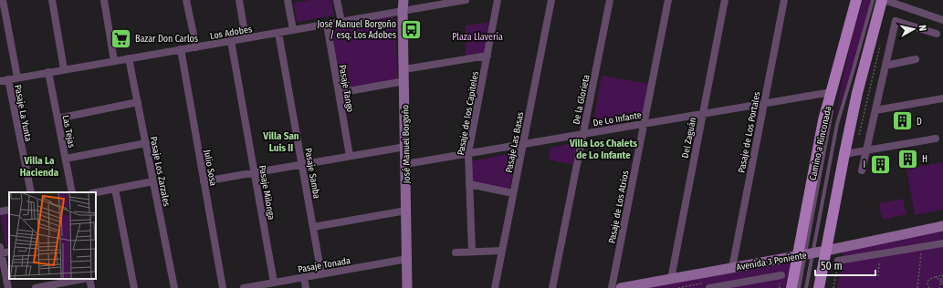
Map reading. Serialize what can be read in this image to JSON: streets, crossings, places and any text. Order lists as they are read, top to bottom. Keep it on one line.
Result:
{"streets":{"main road":["Camino a Rinconada"],"street":["Los Adobes","Pasaje Tango","De la Glorieta","Pasaje La Yunta","Pasaje de los Capiteles","De Lo Infante","Las Tejas","Pasaje de Los Portales","Del Zaguán","Pasaje Las Basas","José Manuel Borgoño","Julio Sosa","Pasaje Los Zarzales","Pasaje Samba","Pasaje Milonga","Pasaje de Los Atrios","Avenida 3 Poniente","Pasaje Tonada"]},"crossings":[["Los Adobes","Pasaje Tango"],["Los Adobes","Pasaje La Yunta"],["Los Adobes","Las Tejas"],["Los Adobes","José Manuel Borgoño"],["Los Adobes","Julio Sosa"],["Los Adobes","Pasaje Los Zarzales"],["Los Adobes","Pasaje Samba"],["Los Adobes","Pasaje Milonga"],["De la Glorieta","De Lo Infante"],["Pasaje de los Capiteles","De Lo Infante"],["De Lo Infante","Pasaje de Los Portales"],["De Lo Infante","Del Zaguán"],["De Lo Infante","Pasaje Las Basas"],["De Lo Infante","Camino a Rinconada"],["De Lo Infante","José Manuel Borgoño"],["De Lo Infante","Pasaje de Los Atrios"],["Pasaje de Los Portales","Avenida 3 Poniente"],["Del Zaguán","Avenida 3 Poniente"],["Camino a Rinconada","Avenida 3 Poniente"],["José Manuel Borgoño","Pasaje Tonada"],["Pasaje Samba","Pasaje Tonada"],["Pasaje Milonga","Pasaje Tonada"]],"districts":["Villa San Luis II","Villa Los Chalets de Lo Infante","Villa La Hacienda"],"parks":["Plaza Llavería"],"places":{"bus stop":["José Manuel Borgoño / esq. Los Adobes"],"supermarket":["Bazar Don Carlos"],"building":["D","H","I"]},"scale_bar":"50 m","north":"right"}
